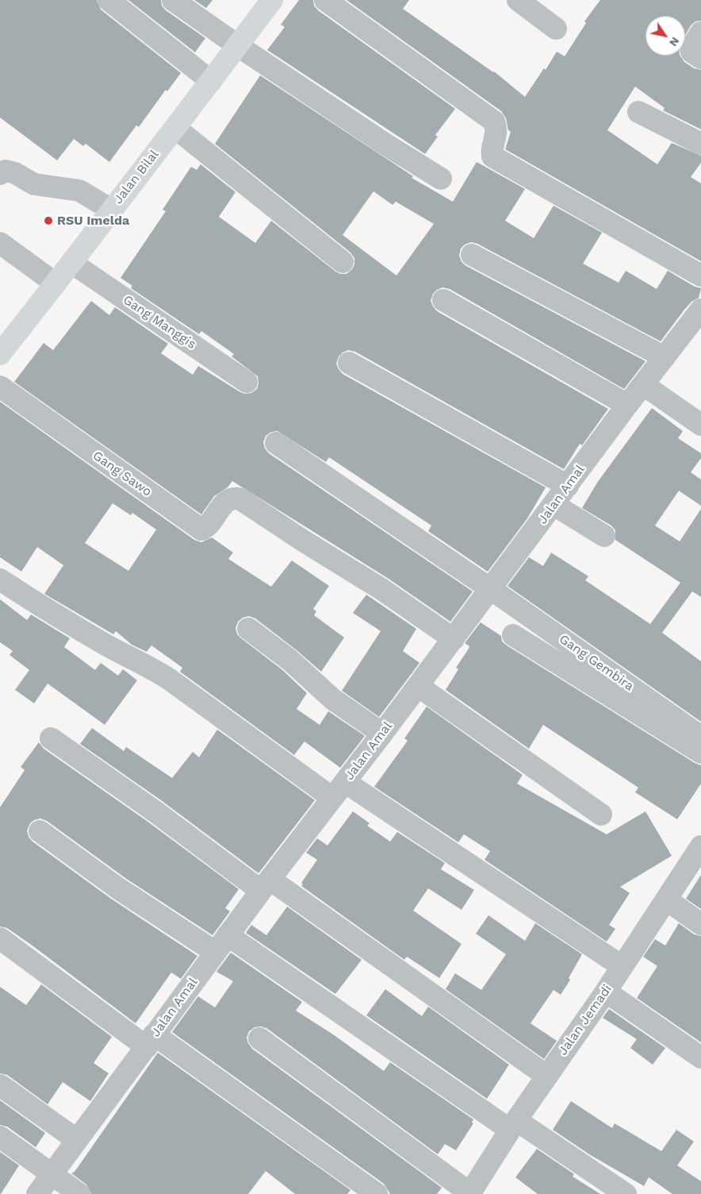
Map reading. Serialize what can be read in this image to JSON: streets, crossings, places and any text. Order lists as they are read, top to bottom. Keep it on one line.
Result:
{"streets":{"main road":["Jalan Bilal"],"street":["Gang Manggis","Gang Sawo","Jalan Amal","Gang Gembira","Jalan Jemadi"]},"crossings":[["Jalan Bilal","Gang Manggis"],["Gang Sawo","Jalan Amal"],["Jalan Amal","Gang Gembira"]],"places":["RSU Imelda"],"north":"bottom right"}
